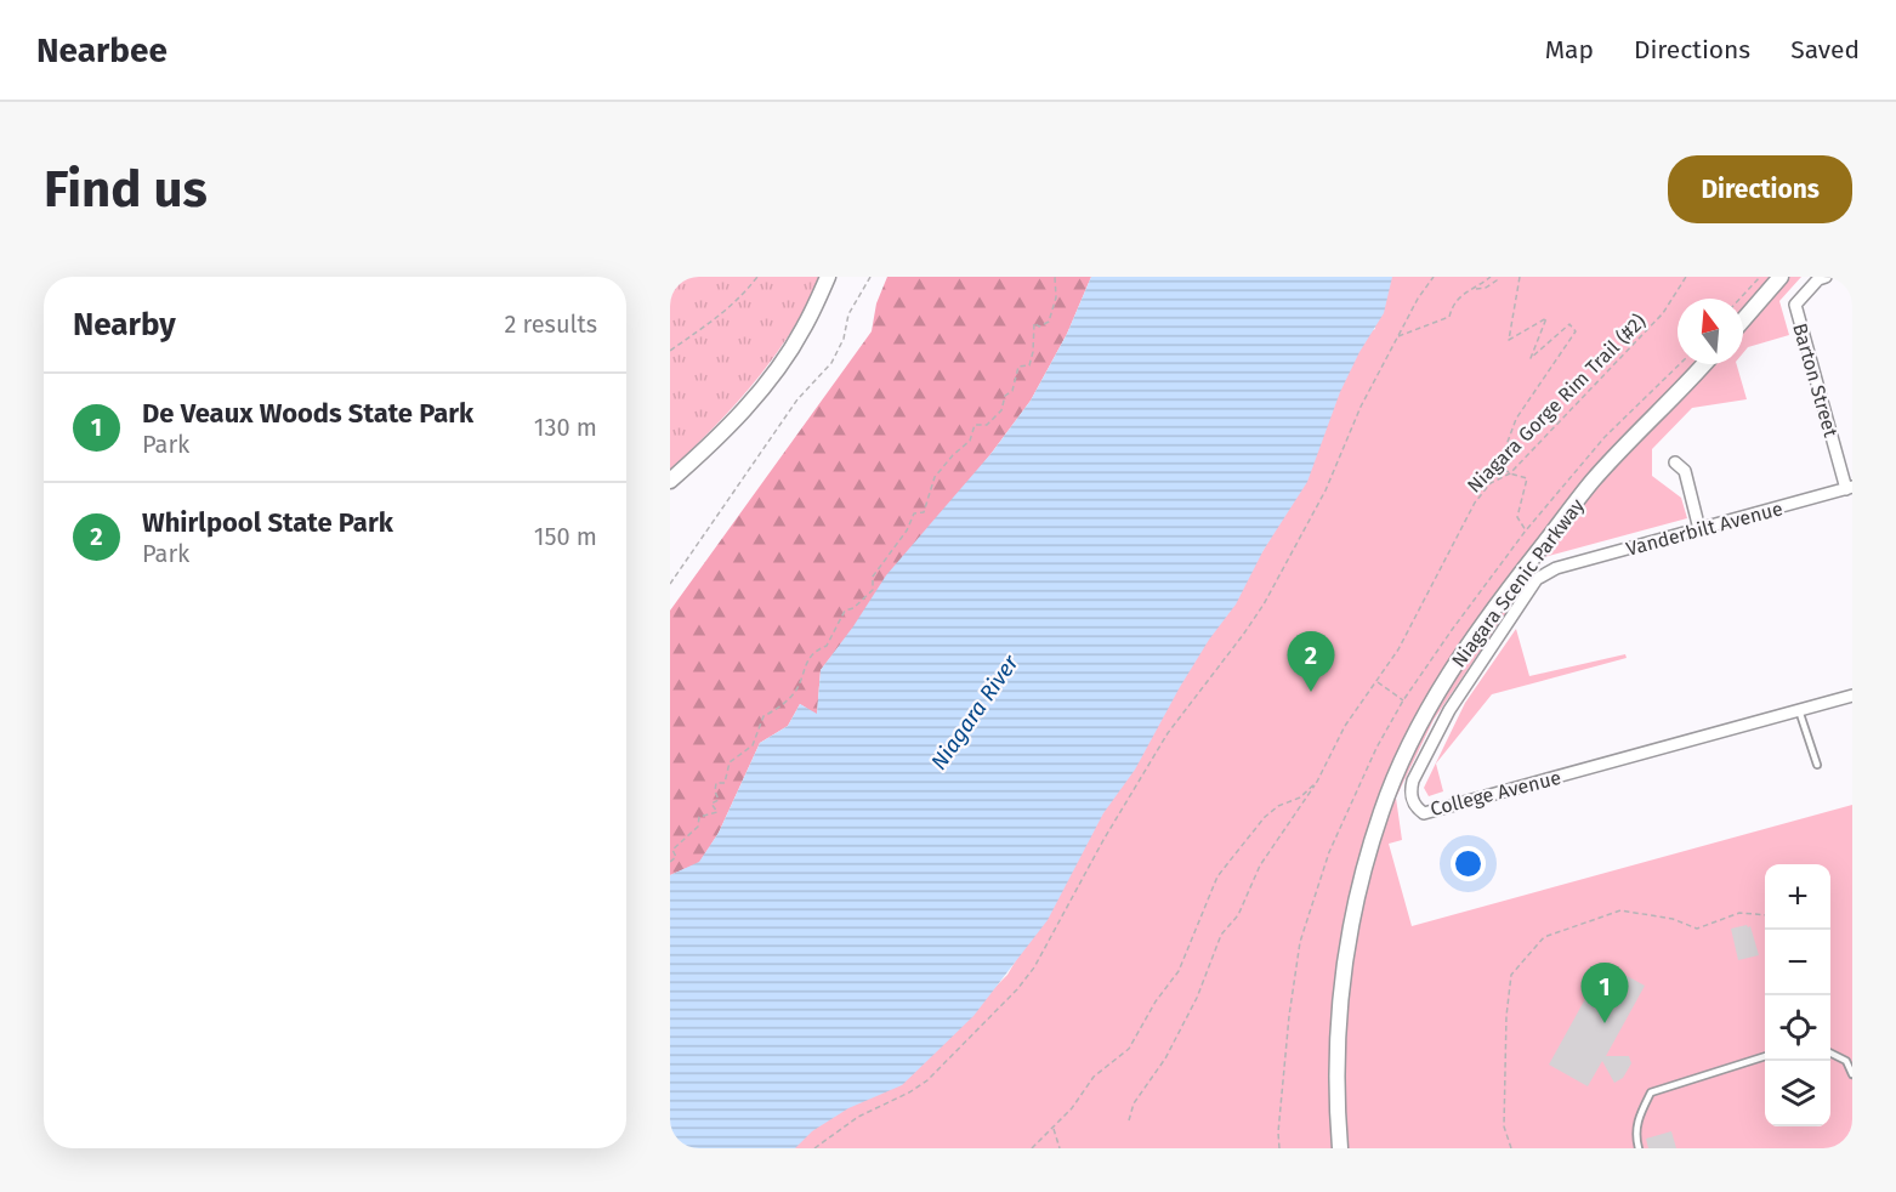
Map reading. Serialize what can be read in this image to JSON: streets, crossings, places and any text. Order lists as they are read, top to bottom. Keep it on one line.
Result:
{"streets":{"main road":["Niagara Scenic Parkway"],"street":["Barton Street","Vanderbilt Avenue","College Avenue"],"path":["Niagara Gorge Rim Trail (#2)"]},"crossings":[["Barton Street","Vanderbilt Avenue"],["Vanderbilt Avenue","College Avenue"]],"water":["Niagara River"],"north":"top","page":{"header":"Nearbee","nav":["Map","Directions","Saved"],"buttons":"Directions","title":"Find us","heading":["Nearby","2 results"],"list":[{"mark":"1","name":"De Veaux Woods State Park","note":"Park","value":"130 m"},{"mark":"2","name":"Whirlpool State Park","note":"Park","value":"150 m"}],"pins":["2","1"],"map_buttons":["+","−"]}}
